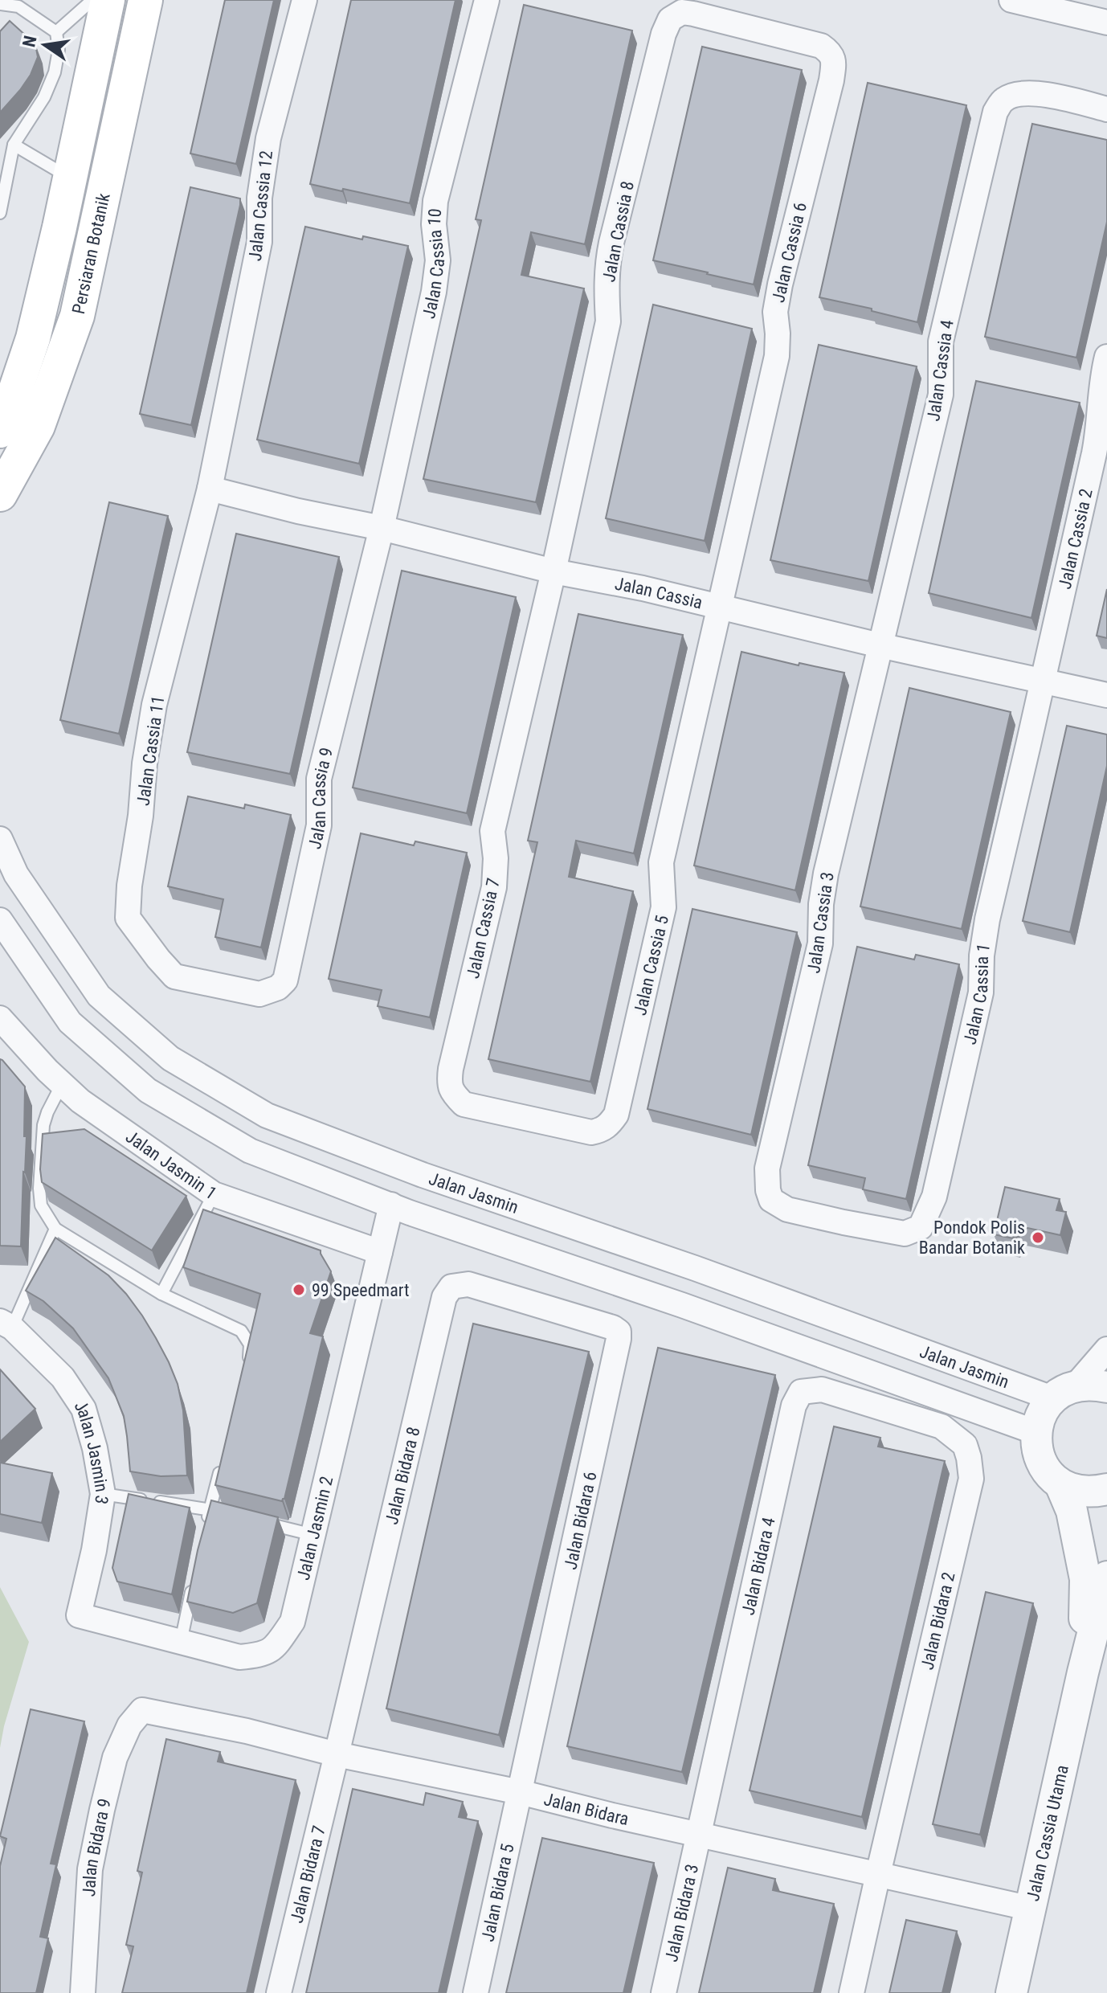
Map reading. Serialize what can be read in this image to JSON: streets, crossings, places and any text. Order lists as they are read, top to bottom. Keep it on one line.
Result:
{"streets":{"main road":["Persiaran Botanik"],"street":["Jalan Cassia 12","Jalan Cassia 8","Jalan Cassia 6","Jalan Cassia 10","Jalan Cassia 4","Jalan Cassia 2","Jalan Cassia","Jalan Cassia 11","Jalan Cassia 9","Jalan Cassia 3","Jalan Cassia 7","Jalan Cassia 5","Jalan Cassia 1","Jalan Jasmin 1","Jalan Jasmin","Jalan Jasmin 3","Jalan Bidara 8","Jalan Bidara 6","Jalan Jasmin 2","Jalan Bidara 4","Jalan Bidara 2","Jalan Bidara","Jalan Cassia Utama","Jalan Bidara 9","Jalan Bidara 7","Jalan Bidara 5","Jalan Bidara 3"]},"crossings":[["Jalan Cassia 12","Jalan Cassia"],["Jalan Cassia 12","Jalan Cassia 11"],["Jalan Cassia 8","Jalan Cassia 6"],["Jalan Cassia 8","Jalan Cassia"],["Jalan Cassia 8","Jalan Cassia 7"],["Jalan Cassia 6","Jalan Cassia"],["Jalan Cassia 6","Jalan Cassia 5"],["Jalan Cassia 10","Jalan Cassia"],["Jalan Cassia 10","Jalan Cassia 9"],["Jalan Cassia 4","Jalan Cassia"],["Jalan Cassia 4","Jalan Cassia 3"],["Jalan Cassia 2","Jalan Cassia"],["Jalan Cassia 2","Jalan Cassia 1"],["Jalan Cassia","Jalan Cassia 11"],["Jalan Cassia","Jalan Cassia 9"],["Jalan Cassia","Jalan Cassia 3"],["Jalan Cassia","Jalan Cassia 7"],["Jalan Cassia","Jalan Cassia 5"],["Jalan Cassia","Jalan Cassia 1"],["Jalan Cassia 11","Jalan Cassia 9"],["Jalan Cassia 3","Jalan Cassia 1"],["Jalan Cassia 7","Jalan Cassia 5"],["Jalan Jasmin 1","Jalan Jasmin 2"],["Jalan Jasmin 3","Jalan Jasmin 2"],["Jalan Bidara 8","Jalan Bidara 6"],["Jalan Bidara 8","Jalan Bidara"],["Jalan Bidara 8","Jalan Bidara 7"],["Jalan Bidara 6","Jalan Bidara"],["Jalan Bidara 6","Jalan Bidara 5"],["Jalan Bidara 4","Jalan Bidara 2"],["Jalan Bidara 4","Jalan Bidara"],["Jalan Bidara 4","Jalan Bidara 3"],["Jalan Bidara 2","Jalan Bidara"],["Jalan Bidara","Jalan Cassia Utama"],["Jalan Bidara","Jalan Bidara 9"],["Jalan Bidara","Jalan Bidara 7"],["Jalan Bidara","Jalan Bidara 5"],["Jalan Bidara","Jalan Bidara 3"]],"places":["Pondok Polis Bandar Botanik","99 Speedmart"],"north":"left"}
